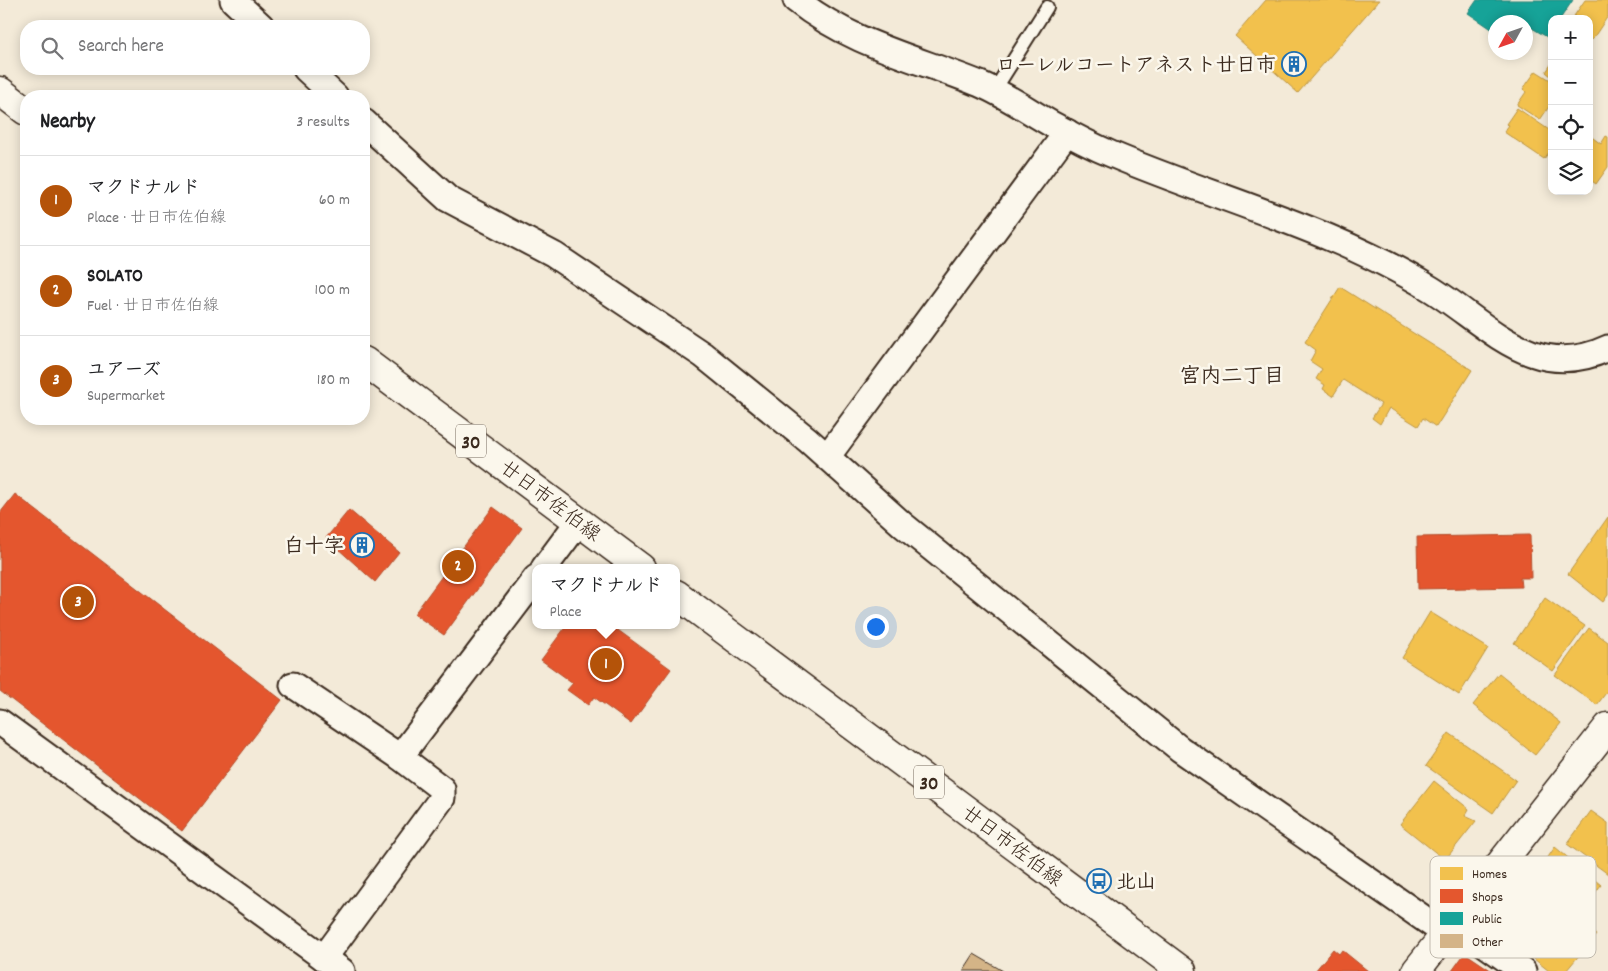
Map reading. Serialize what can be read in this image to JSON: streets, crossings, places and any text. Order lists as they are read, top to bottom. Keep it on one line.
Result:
{"streets":{"main road":["30","廿日市佐伯線"]},"districts":["宮内二丁目"],"places":{"building":["ローレルコートアネスト廿日市","白十字"],"bus stop":["北山"]},"legend":["Homes","Shops","Public","Other"],"north":"bottom left","page":{"map_buttons":["+","−"],"search":"Search here","heading":["Nearby","3 results"],"list":[{"mark":"1","name":"マクドナルド","note":"Place · 廿日市佐伯線","value":"60 m"},{"mark":"2","name":"SOLATO","note":"Fuel · 廿日市佐伯線","value":"100 m"},{"mark":"3","name":"ユアーズ","note":"Supermarket","value":"180 m"}],"pins":["2","3","1"],"popup":["マクドナルド","Place"]}}
